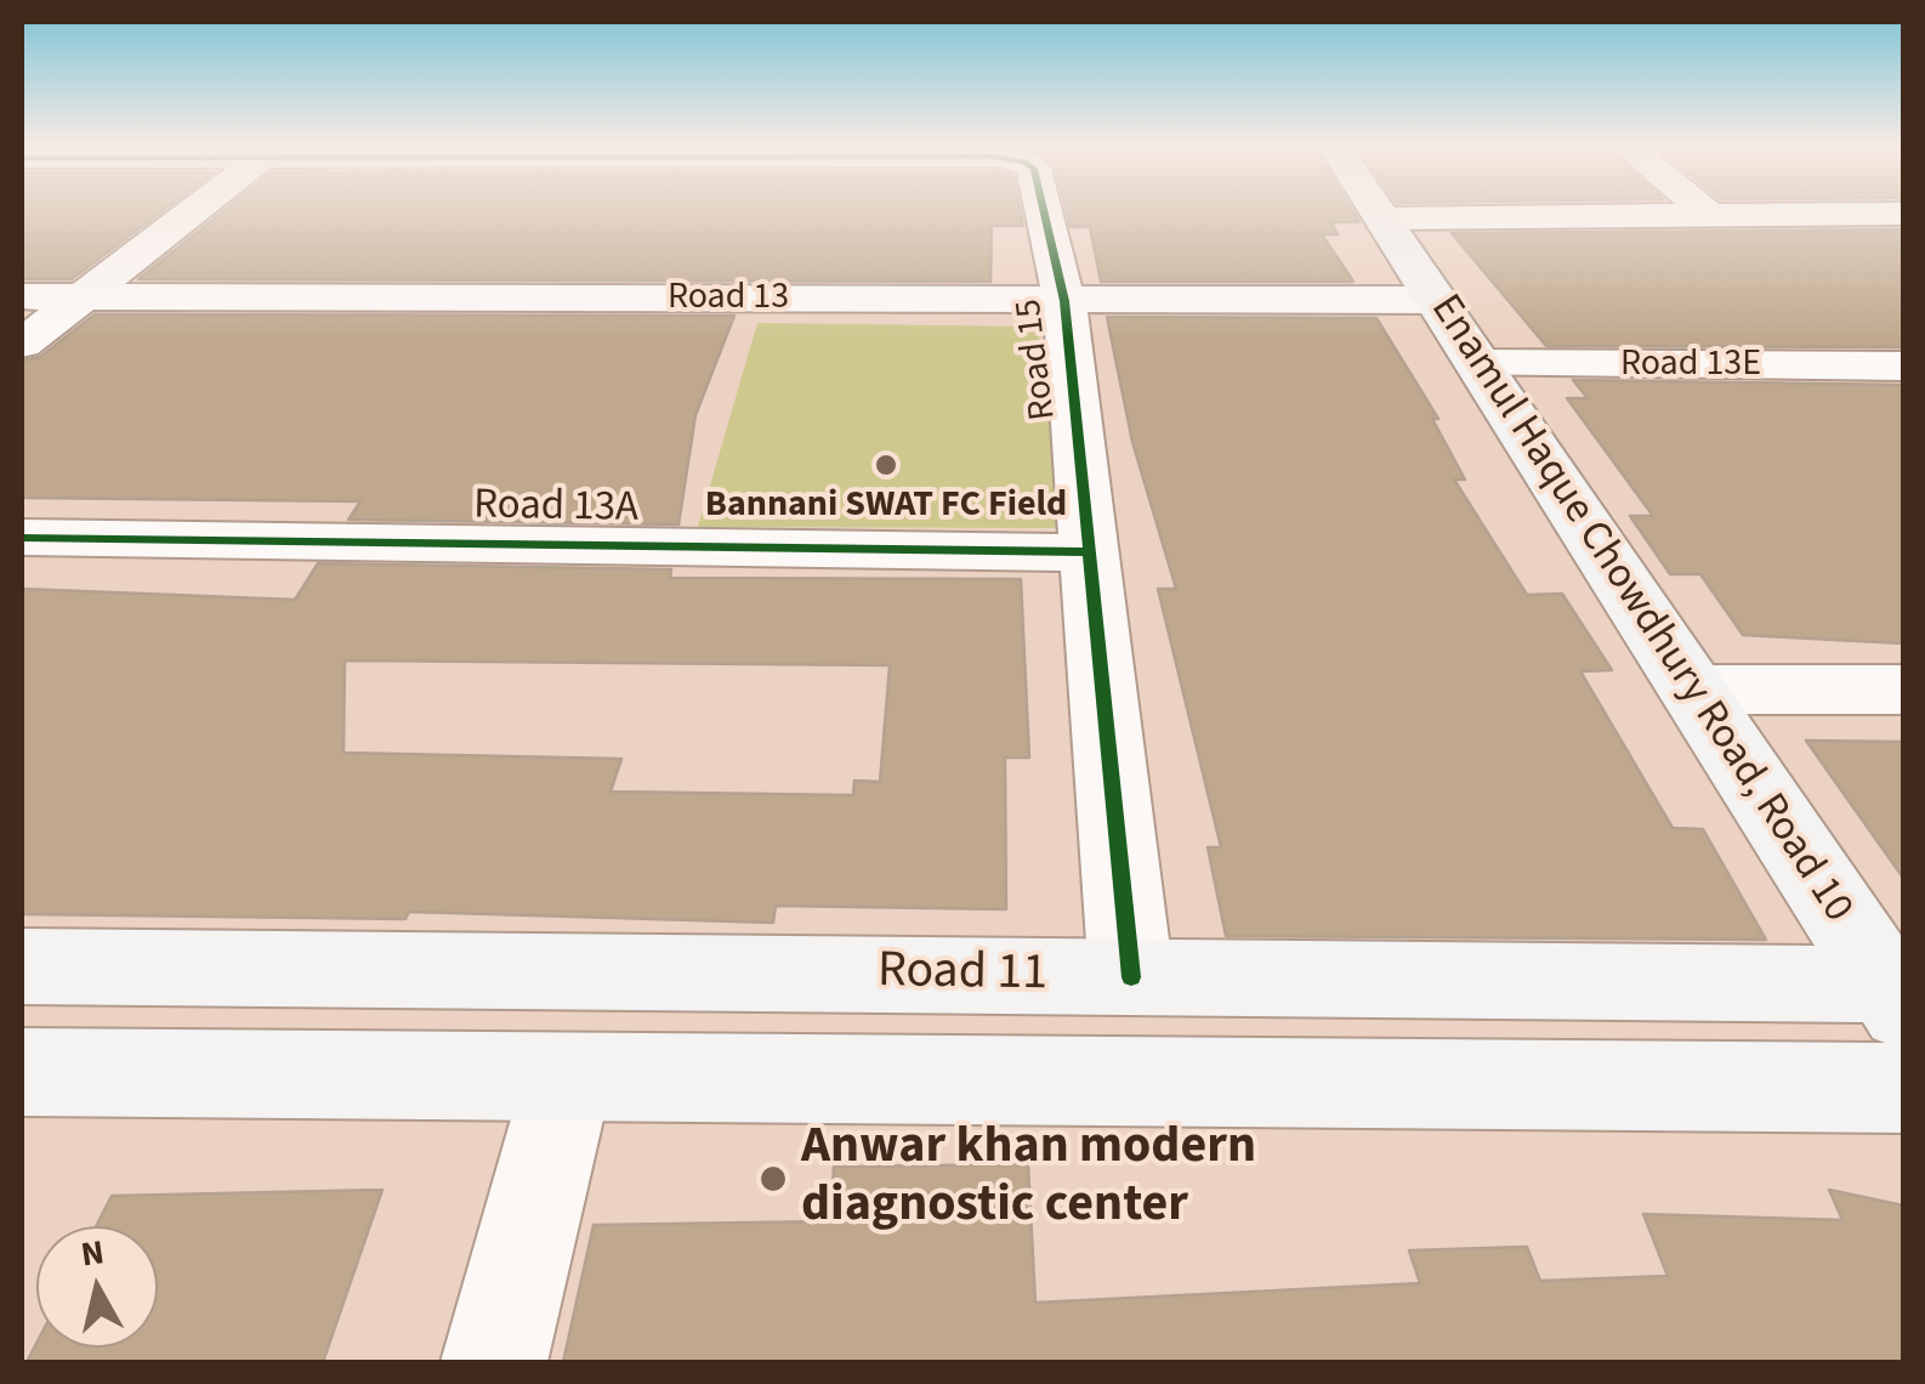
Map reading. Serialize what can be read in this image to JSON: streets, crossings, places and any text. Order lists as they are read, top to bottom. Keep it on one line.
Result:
{"streets":{"main road":["Enamul Haque Chowdhury Road, Road 10","Road 11"],"street":["Road 13","Road 15","Road 13E","Road 13A"]},"crossings":[["Road 13","Road 15"],["Road 13","Enamul Haque Chowdhury Road, Road 10"],["Road 15","Road 13A"],["Road 15","Road 11"],["Road 13E","Enamul Haque Chowdhury Road, Road 10"],["Enamul Haque Chowdhury Road, Road 10","Road 11"]],"places":["Bannani SWAT FC Field","Anwar khan modern diagnostic center"],"north":"top"}
